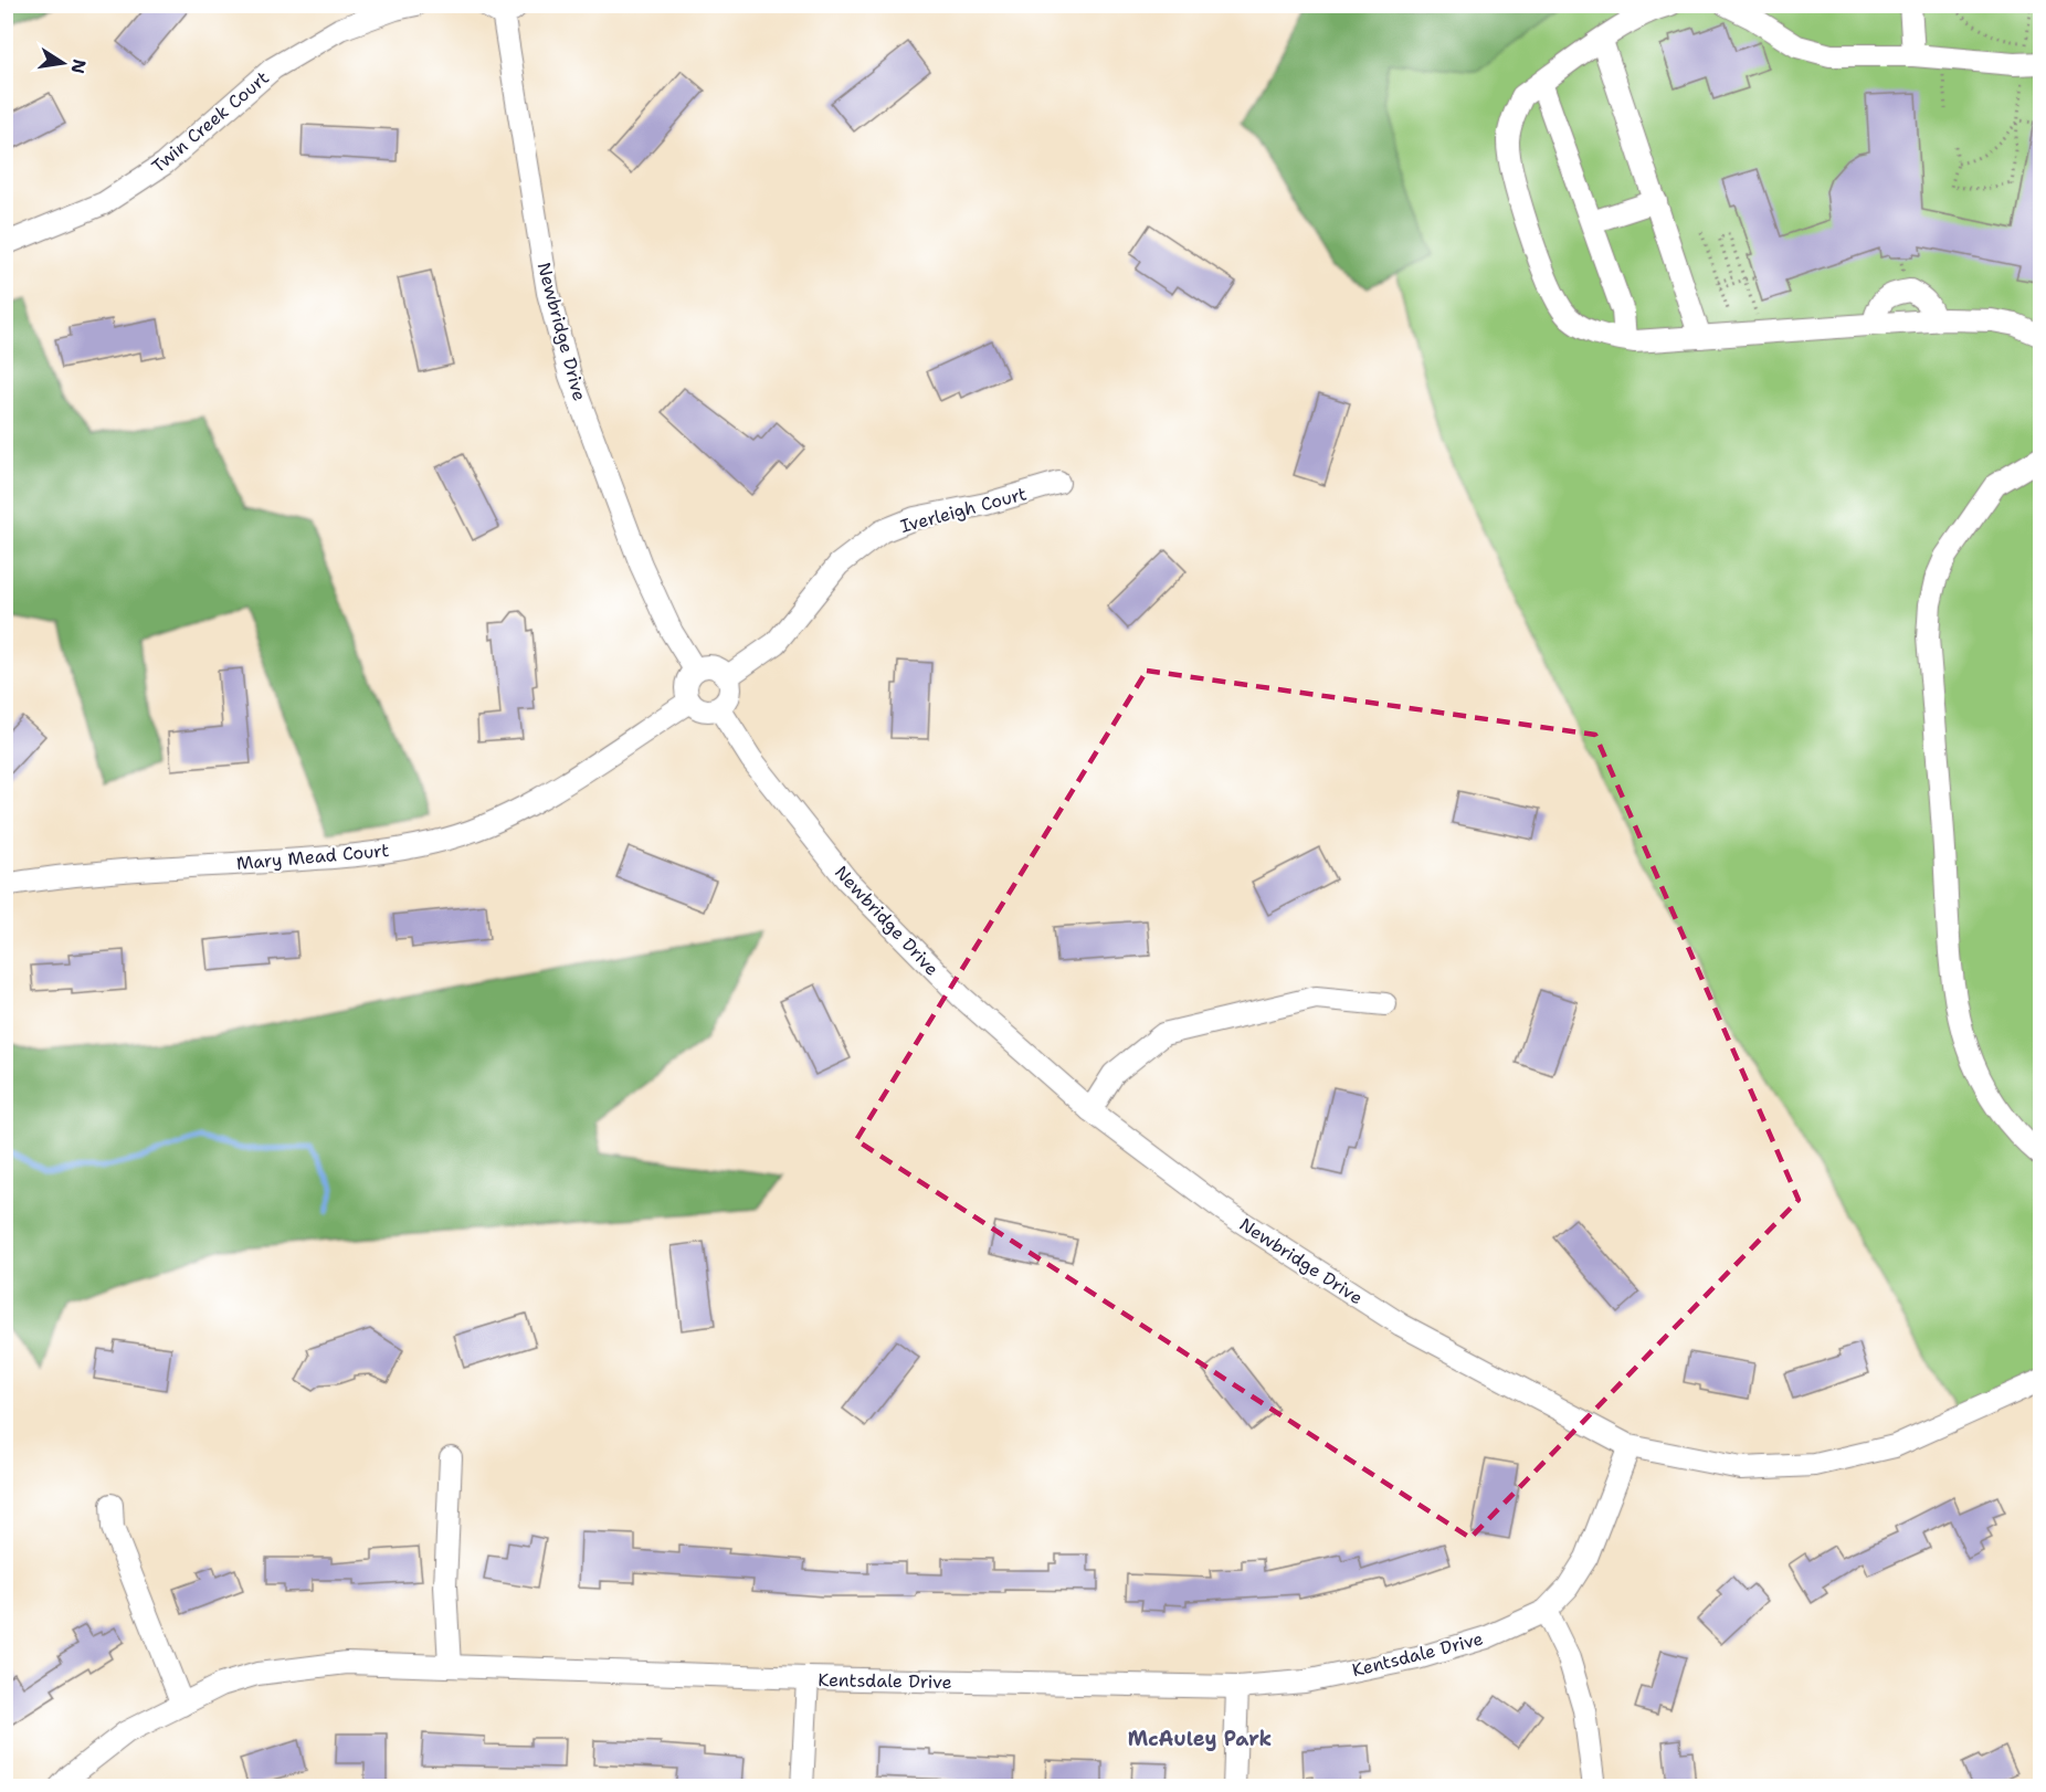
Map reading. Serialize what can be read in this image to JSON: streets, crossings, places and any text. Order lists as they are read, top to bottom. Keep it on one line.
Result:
{"streets":{"street":["Twin Creek Court","Newbridge Drive","Iverleigh Court","Mary Mead Court","Kentsdale Drive"]},"crossings":[["Newbridge Drive","Iverleigh Court"],["Newbridge Drive","Mary Mead Court"],["Newbridge Drive","Kentsdale Drive"],["Iverleigh Court","Mary Mead Court"]],"districts":["McAuley Park"],"north":"right"}
